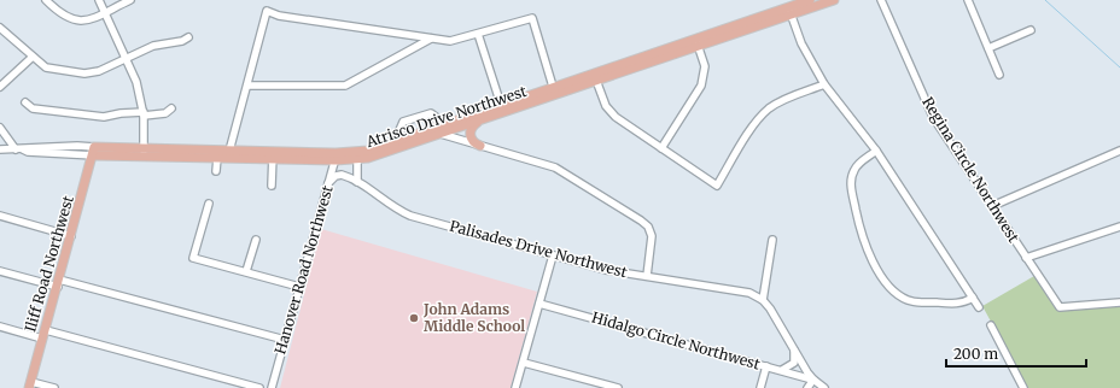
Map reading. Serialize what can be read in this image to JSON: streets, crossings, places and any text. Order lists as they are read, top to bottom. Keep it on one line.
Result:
{"streets":{"main road":["Atrisco Drive Northwest","Iliff Road Northwest"],"street":["Regina Circle Northwest","Palisades Drive Northwest","Hanover Road Northwest","Hidalgo Circle Northwest"]},"crossings":[["Atrisco Drive Northwest","Iliff Road Northwest"],["Atrisco Drive Northwest","Hanover Road Northwest"]],"places":["John Adams Middle School"],"scale_bar":"200 m"}
